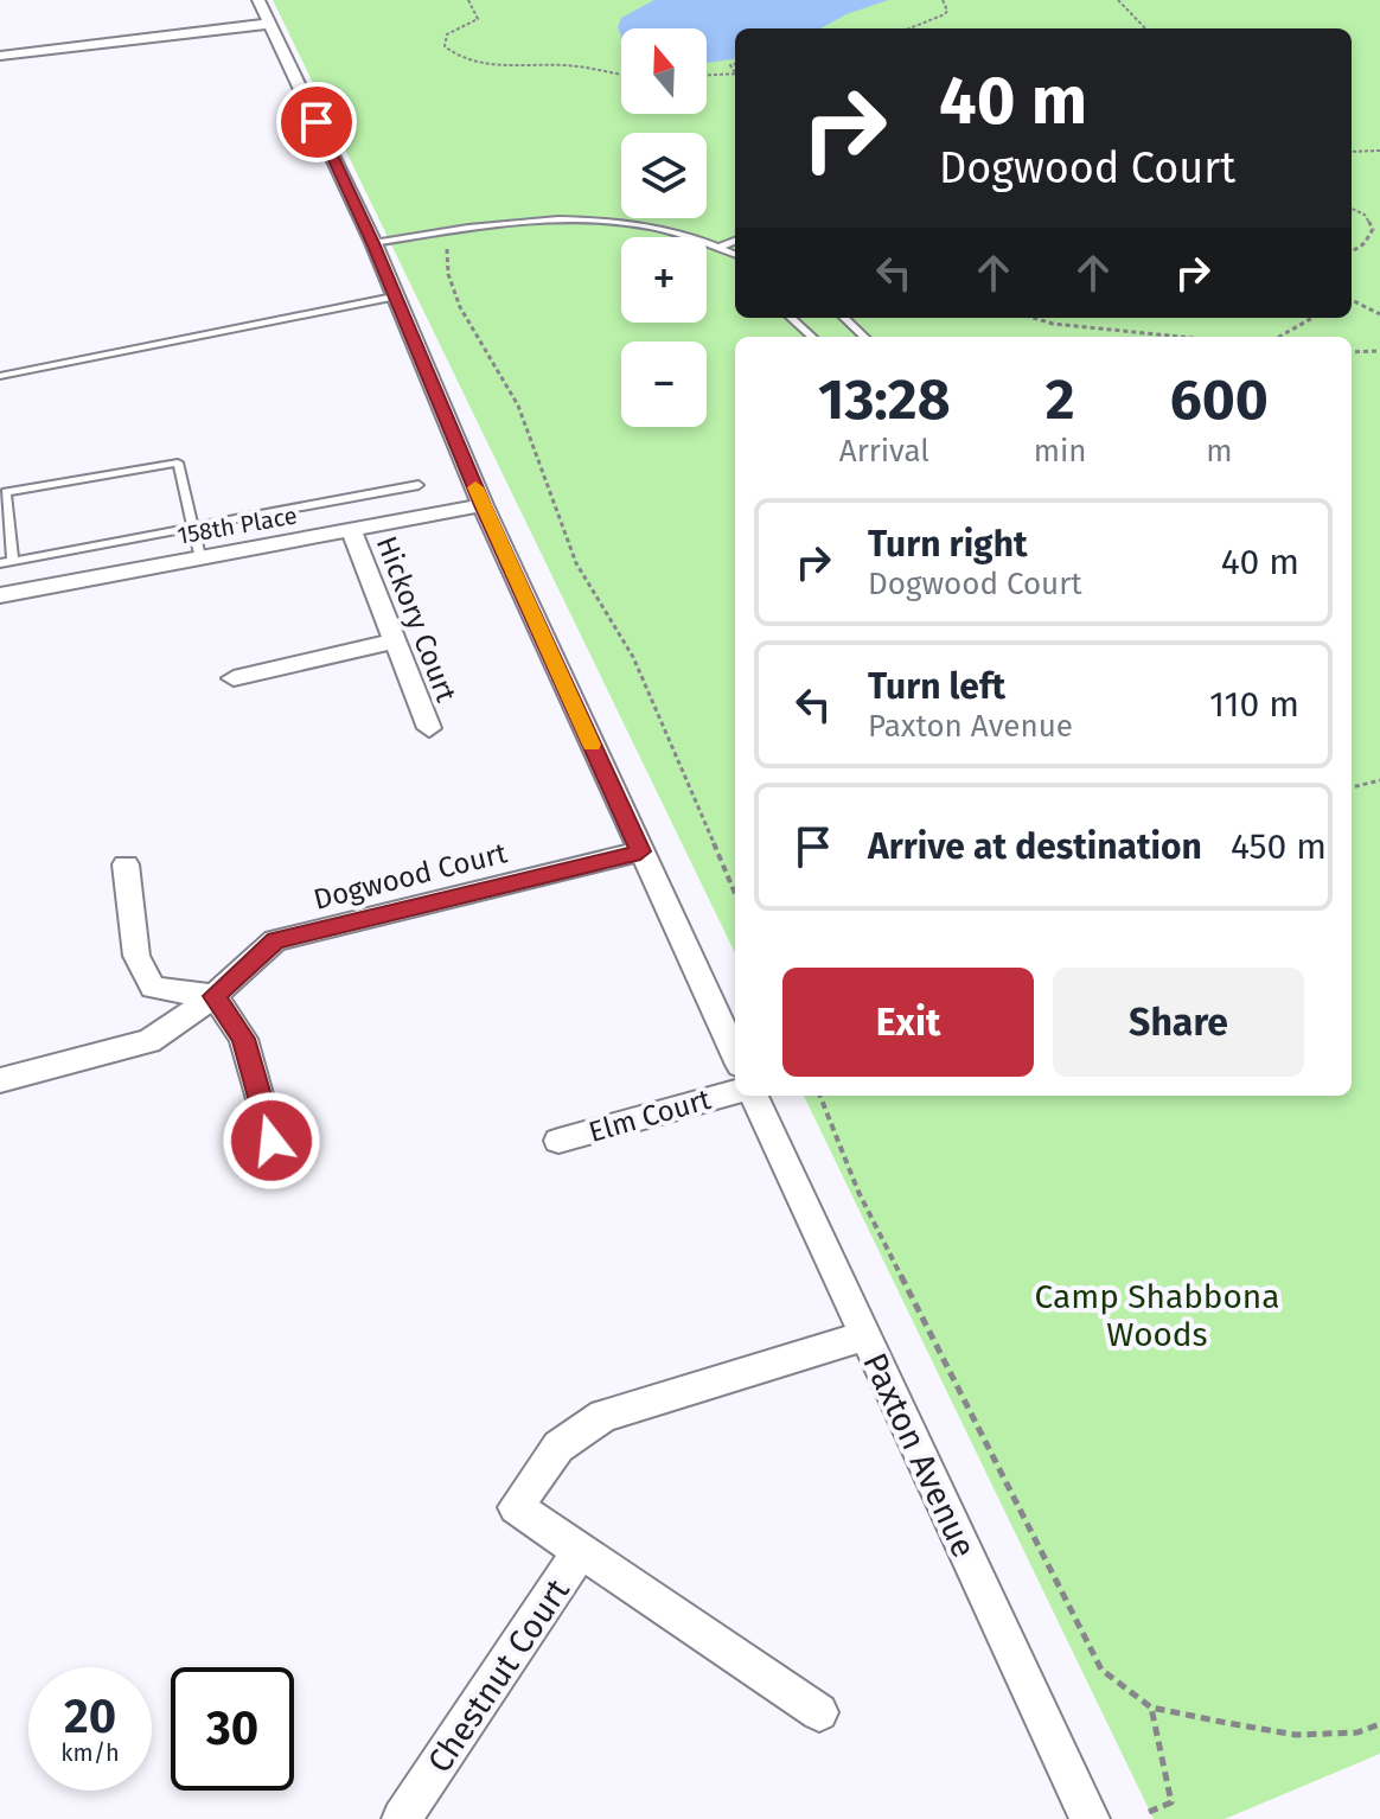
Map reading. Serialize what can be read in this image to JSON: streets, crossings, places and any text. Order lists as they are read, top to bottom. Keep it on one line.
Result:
{"streets":{"street":["158th Place","Hickory Court","Dogwood Court","Elm Court","Paxton Avenue","Chestnut Court"]},"crossings":[["158th Place","Hickory Court"],["Paxton Avenue","Chestnut Court"]],"parks":["Camp Shabbona Woods"],"north":"top","page":{"map_buttons":["+","−"],"turn":["40 m","Dogwood Court"],"eta":["13:28","Arrival","2","min","600","m"],"list":[{"name":"Turn right","note":"Dogwood Court","value":"40 m"},{"name":"Turn left","note":"Paxton Avenue","value":"110 m"},{"name":"Arrive at destination","value":"450 m"}],"buttons":["Exit","Share"],"speed":"20 km/h","limit":"30"}}
